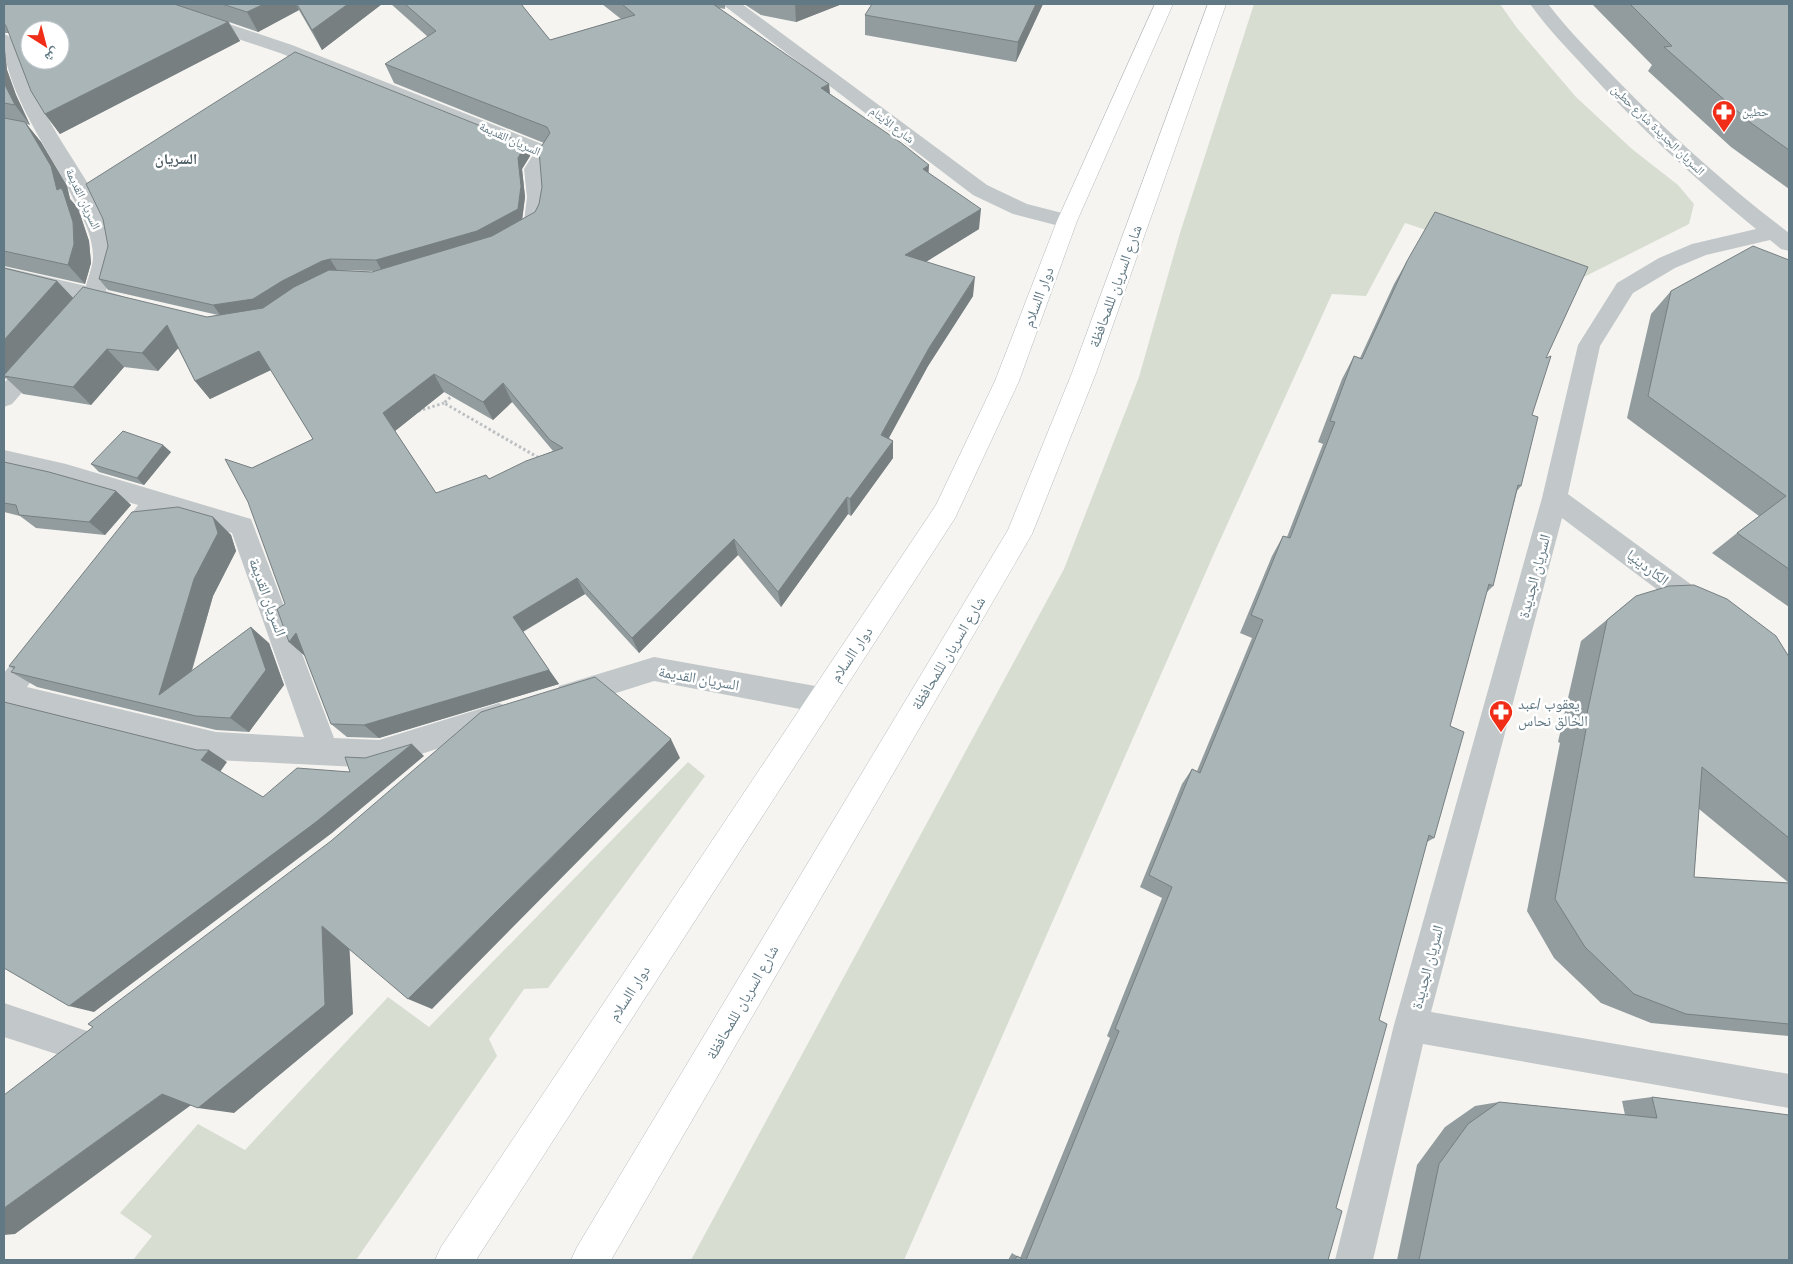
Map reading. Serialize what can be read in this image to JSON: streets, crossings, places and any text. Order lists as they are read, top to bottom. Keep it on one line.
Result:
{"streets":{"main road":["شارع السريان لللمحافظة","دوار االسلام"],"street":["شارع الأيتام","السريان الجديدة شارع حطين","السريان القديمة","الكاردينيا","السريان الجديدة"]},"crossings":[["شارع الأيتام","دوار االسلام"],["السريان الجديدة شارع حطين","السريان الجديدة"],["السريان القديمة","دوار االسلام"],["الكاردينيا","السريان الجديدة"]],"districts":["السريان"],"places":{"pharmacy":["حطين","يعقوب /عبد الخالق نحاس"]},"north":"bottom right"}
